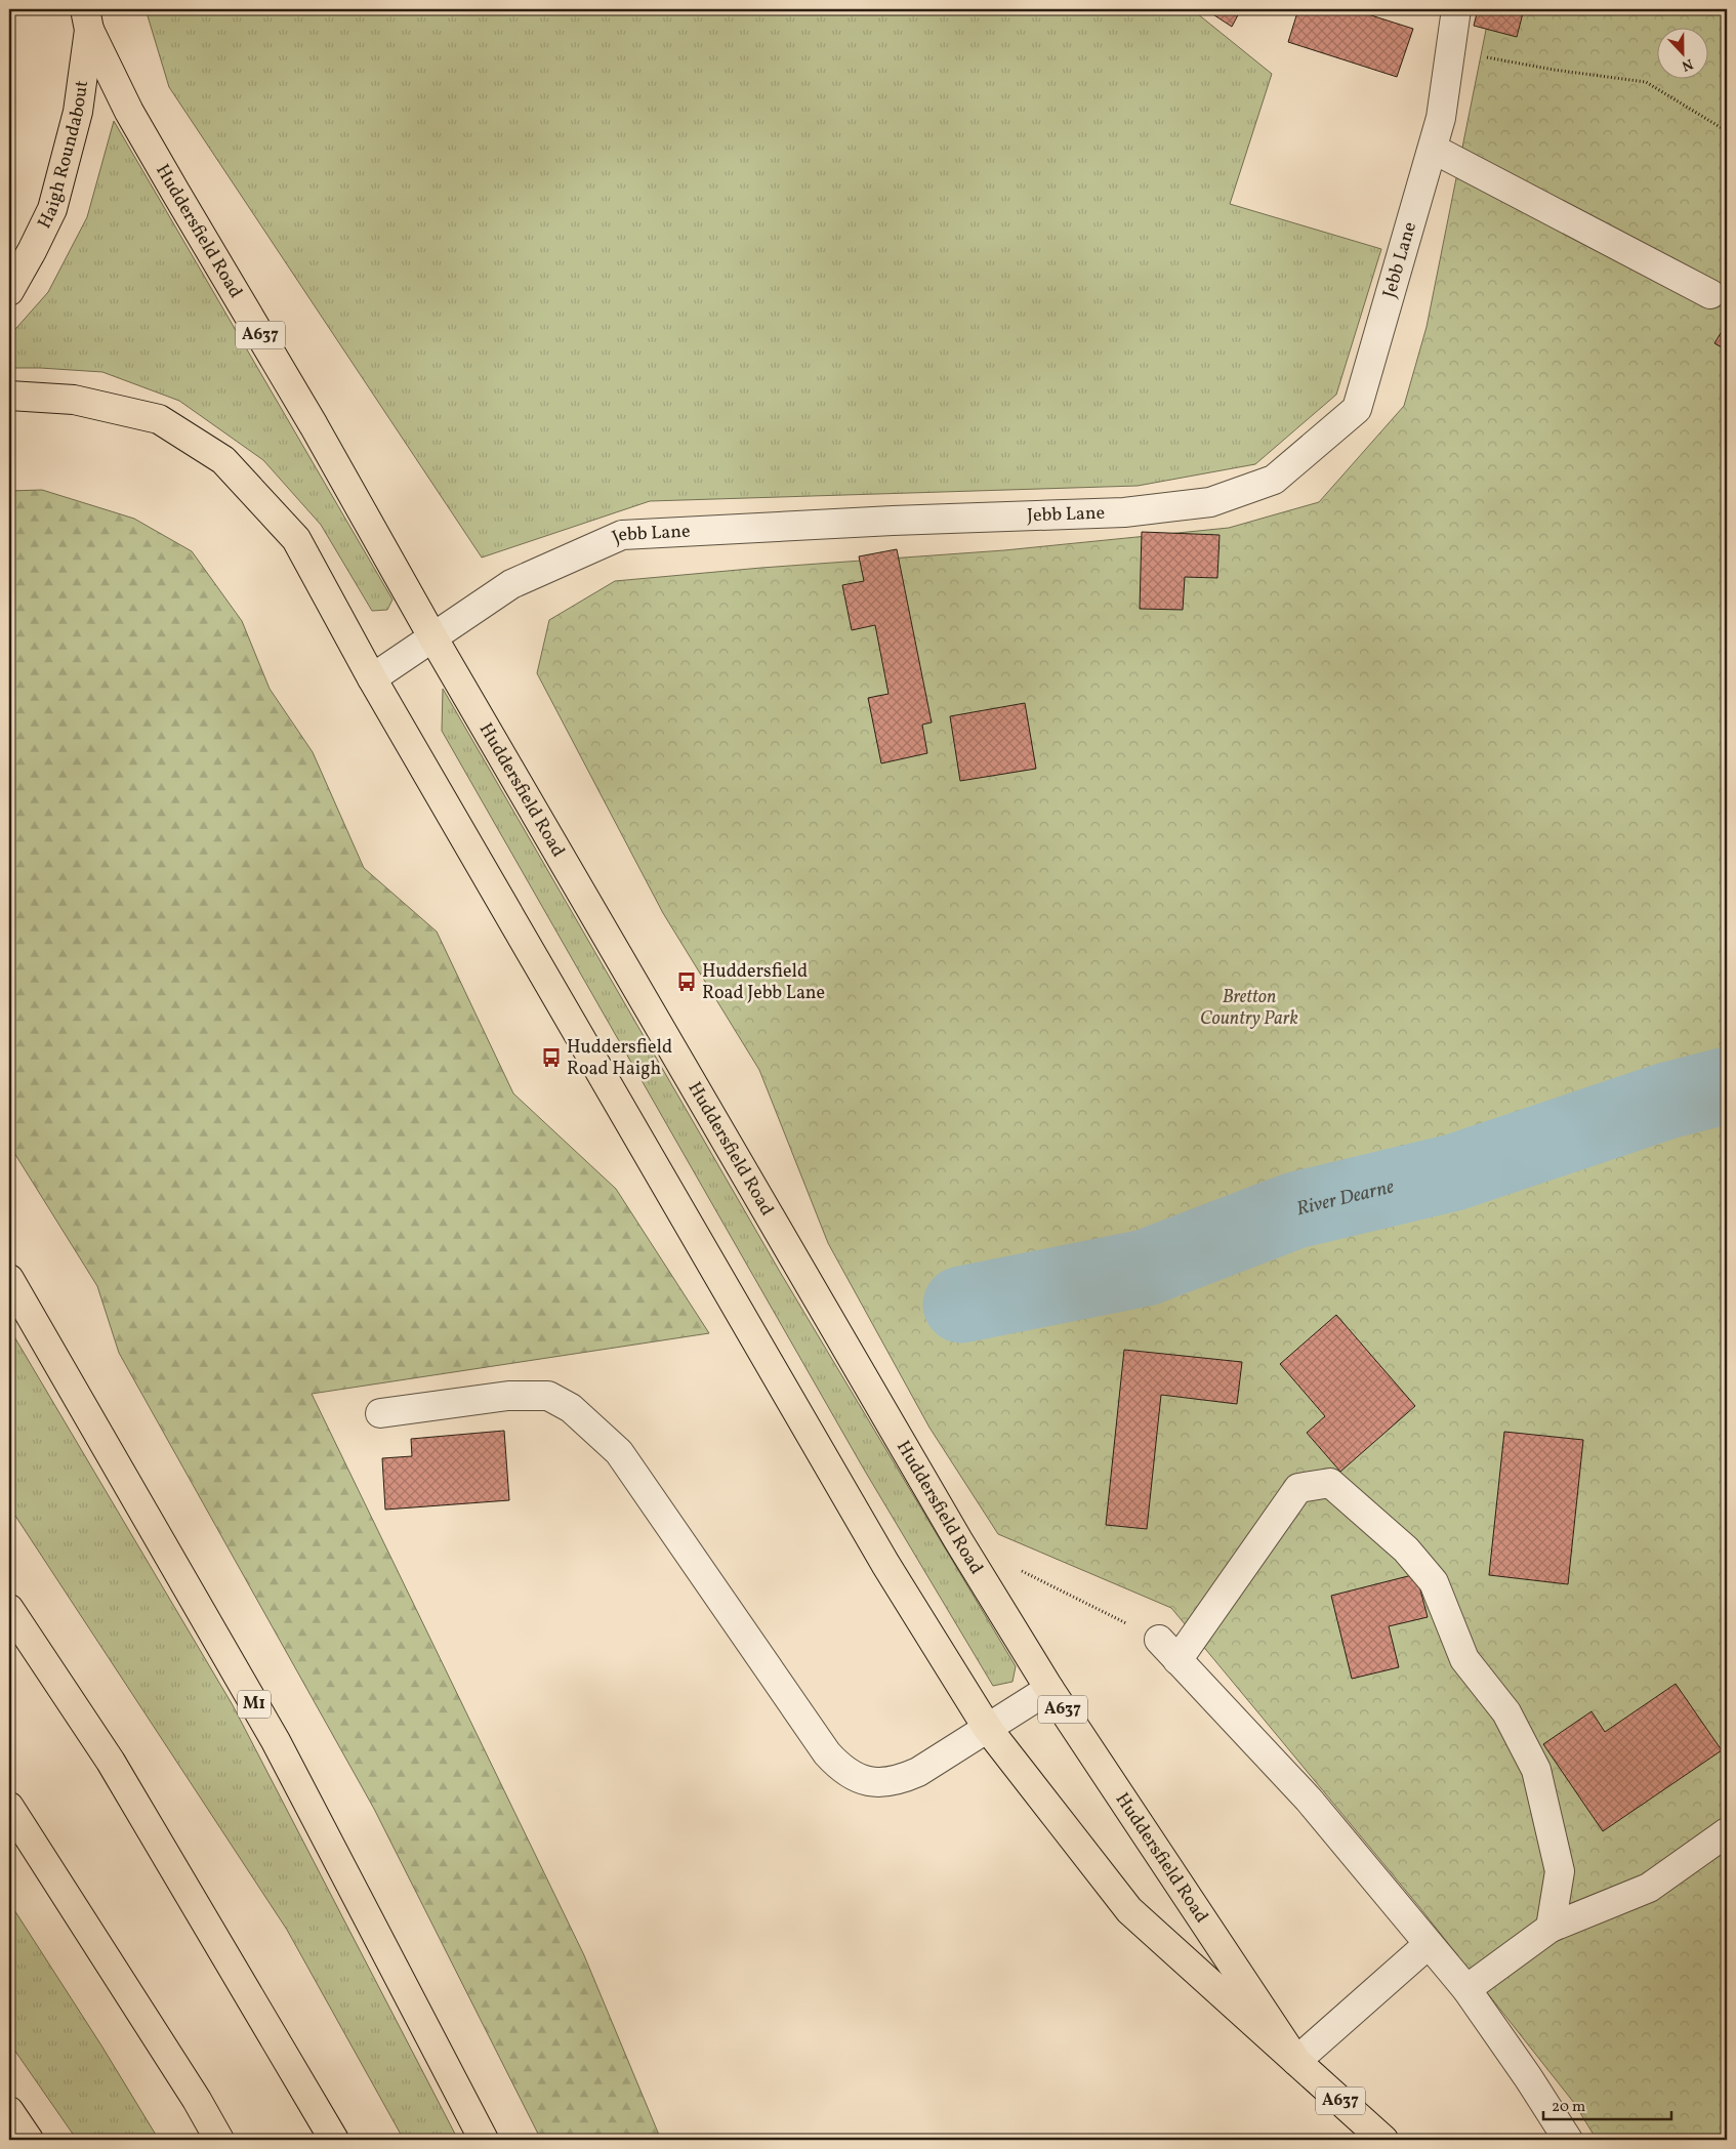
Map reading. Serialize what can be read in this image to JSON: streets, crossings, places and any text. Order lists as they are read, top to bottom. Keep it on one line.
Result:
{"streets":{"highway":["Haigh Roundabout","Huddersfield Road","A637","M1"],"street":["Jebb Lane"]},"crossings":[["Haigh Roundabout","Huddersfield Road"],["Huddersfield Road","Jebb Lane"]],"water":["River Dearne"],"parks":["Bretton Country Park"],"places":{"bus stop":["Huddersfield Road Jebb Lane","Huddersfield Road Haigh"]},"scale_bar":"20 m","north":"bottom"}
